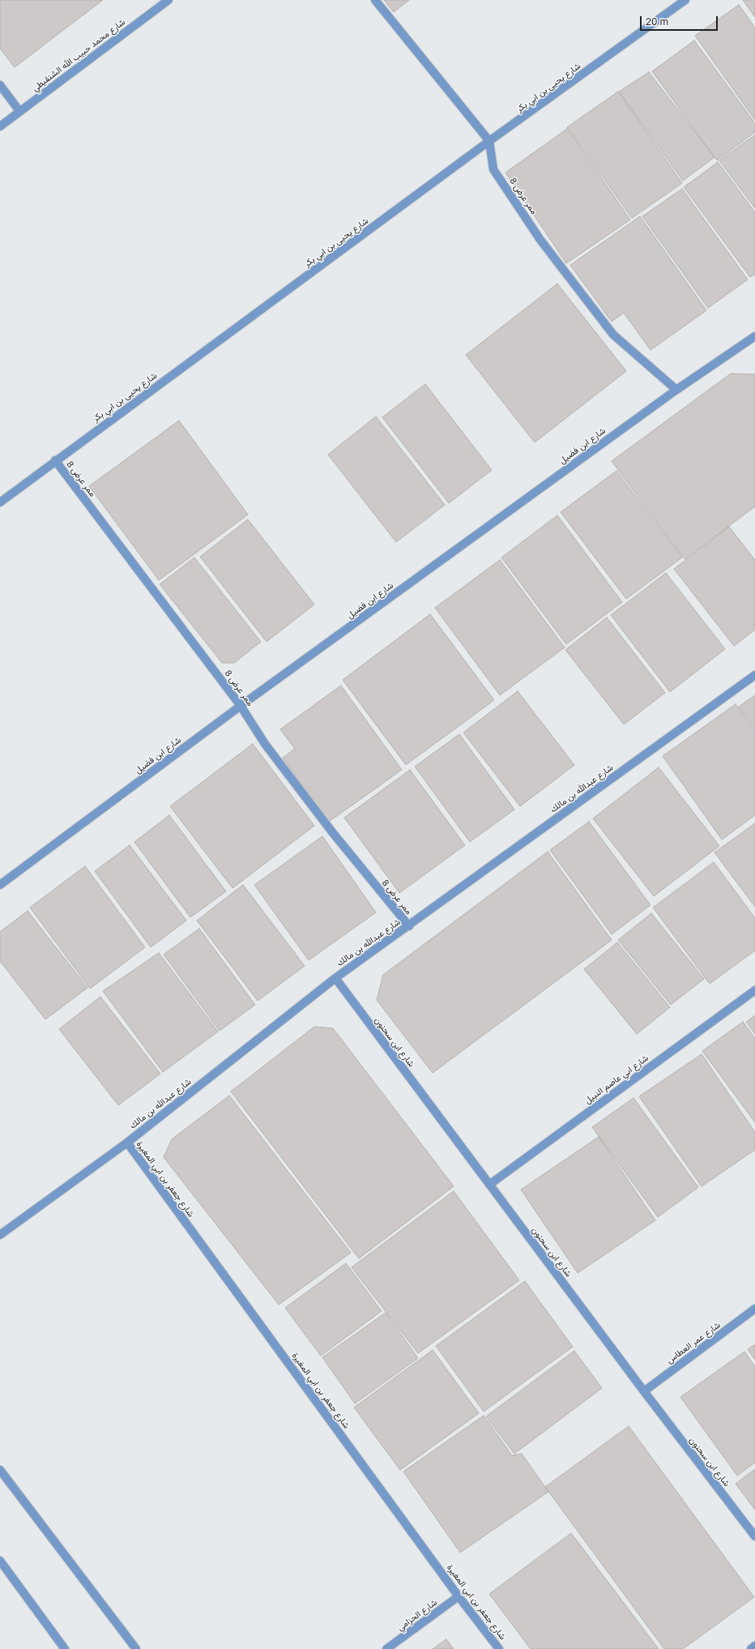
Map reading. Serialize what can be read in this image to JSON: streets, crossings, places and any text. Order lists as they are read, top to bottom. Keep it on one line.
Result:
{"streets":{"street":["شارع محمد حبيب الله الشنقيطي","شارع يحيى بن ابي بكر","ممر عرض 8","شارع ابن فضيل","شارع عبدالله بن مالك","شارع ابن سحنون","شارع ابي عاصم النبيل","شارع جعفر بن ابي المغيرة","شارع عمر العطاس","شارع الحزامي"]},"crossings":[["شارع يحيى بن ابي بكر","ممر عرض 8"],["ممر عرض 8","شارع ابن فضيل"],["ممر عرض 8","شارع عبدالله بن مالك"],["شارع عبدالله بن مالك","شارع ابن سحنون"],["شارع عبدالله بن مالك","شارع جعفر بن ابي المغيرة"],["شارع ابن سحنون","شارع ابي عاصم النبيل"],["شارع ابن سحنون","شارع عمر العطاس"],["شارع جعفر بن ابي المغيرة","شارع الحزامي"]],"scale_bar":"20 m"}
